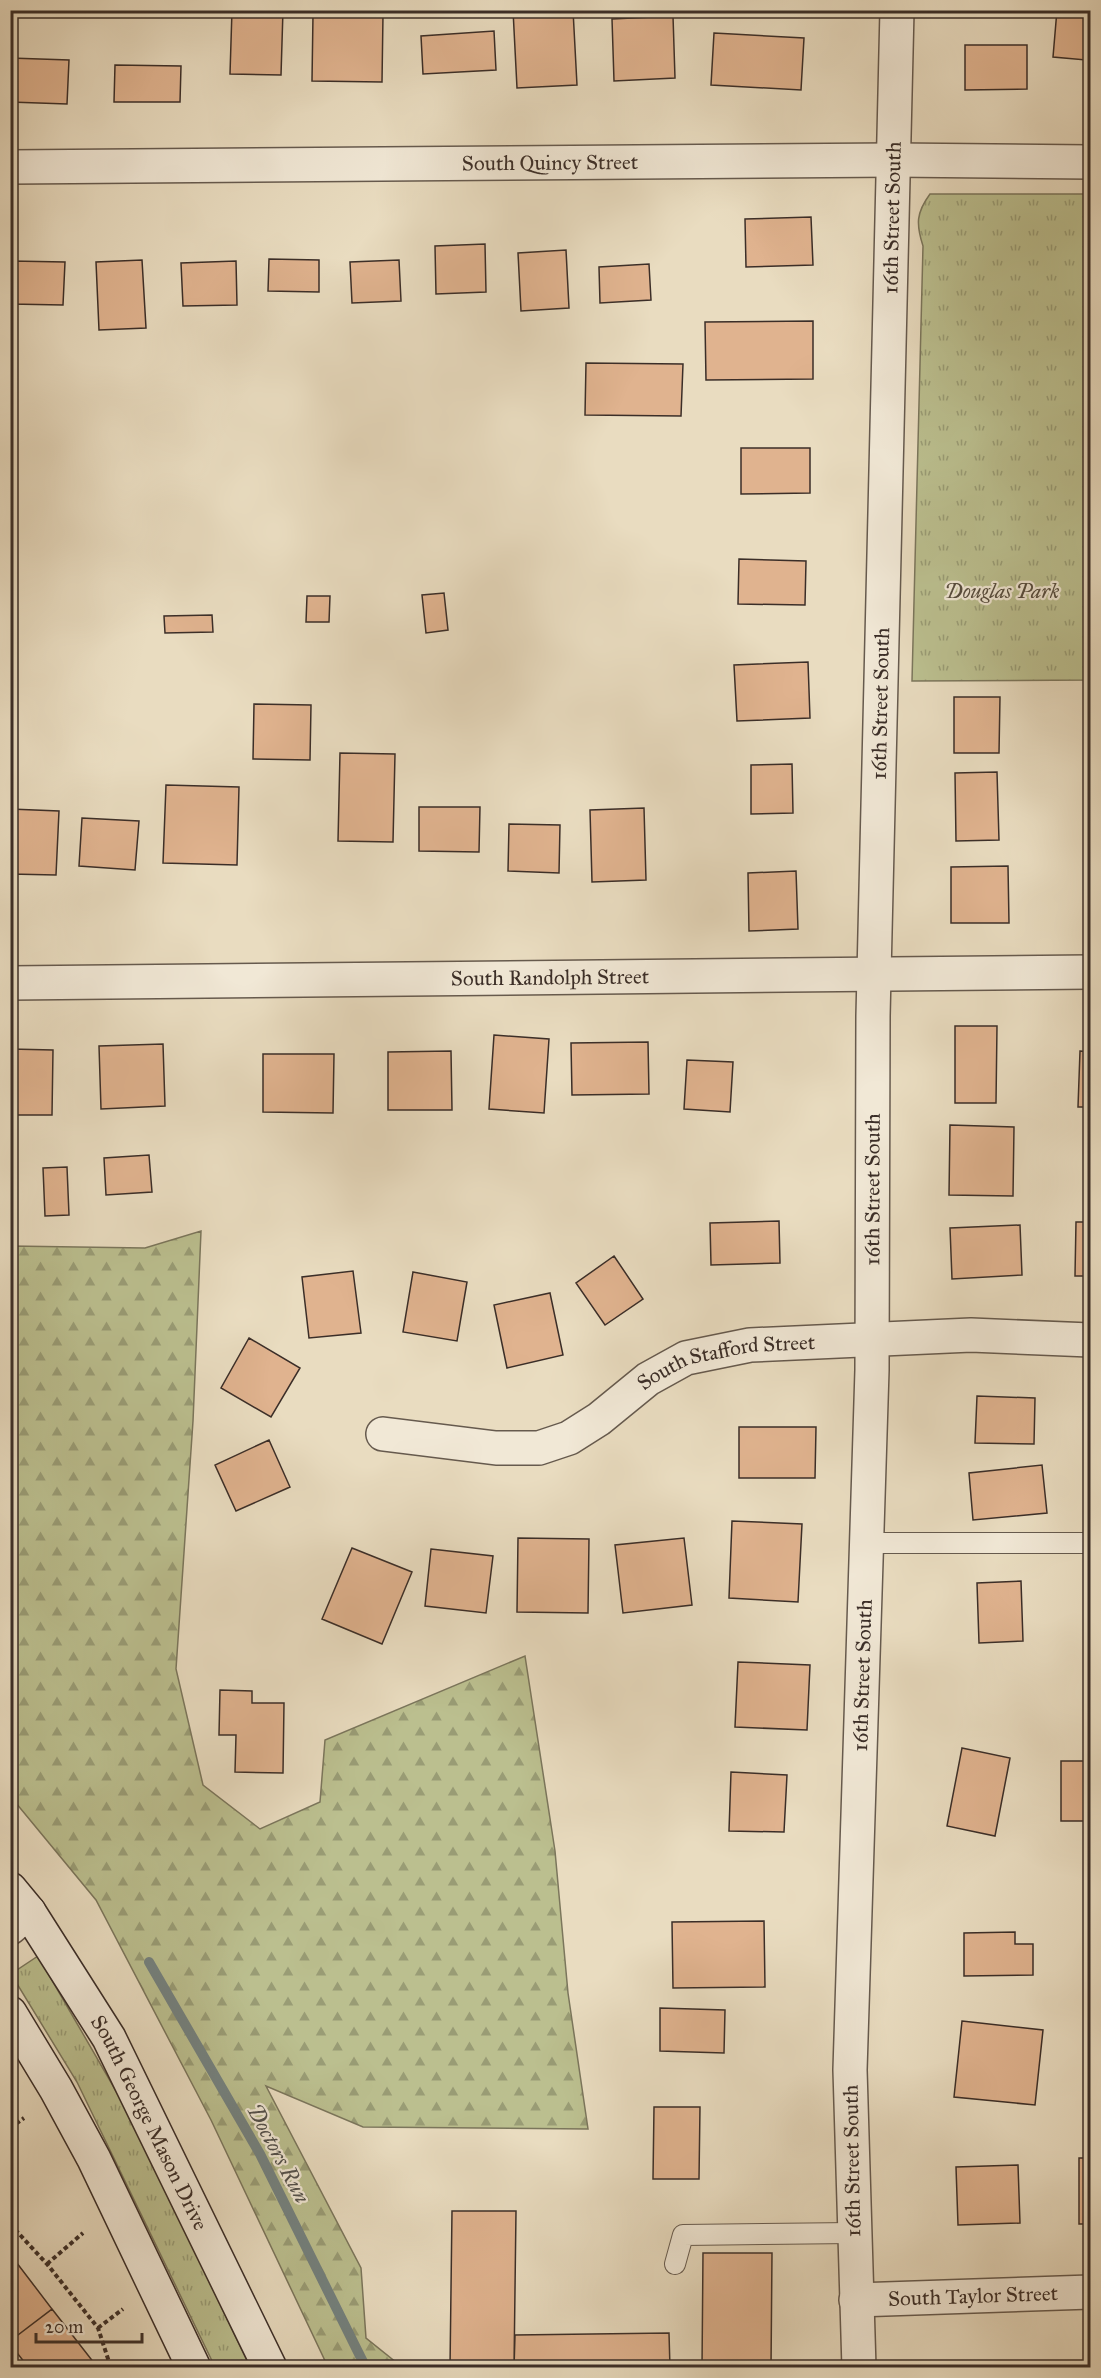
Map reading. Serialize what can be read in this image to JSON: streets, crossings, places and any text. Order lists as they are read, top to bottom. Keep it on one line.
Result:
{"streets":{"street":["South Quincy Street","16th Street South","South Randolph Street","South Stafford Street","South George Mason Drive","South Taylor Street"]},"crossings":[["South Quincy Street","16th Street South"],["16th Street South","South Randolph Street"],["16th Street South","South Stafford Street"],["16th Street South","South Taylor Street"]],"water":["Doctors Run"],"parks":["Douglas Park"],"scale_bar":"20 m"}
